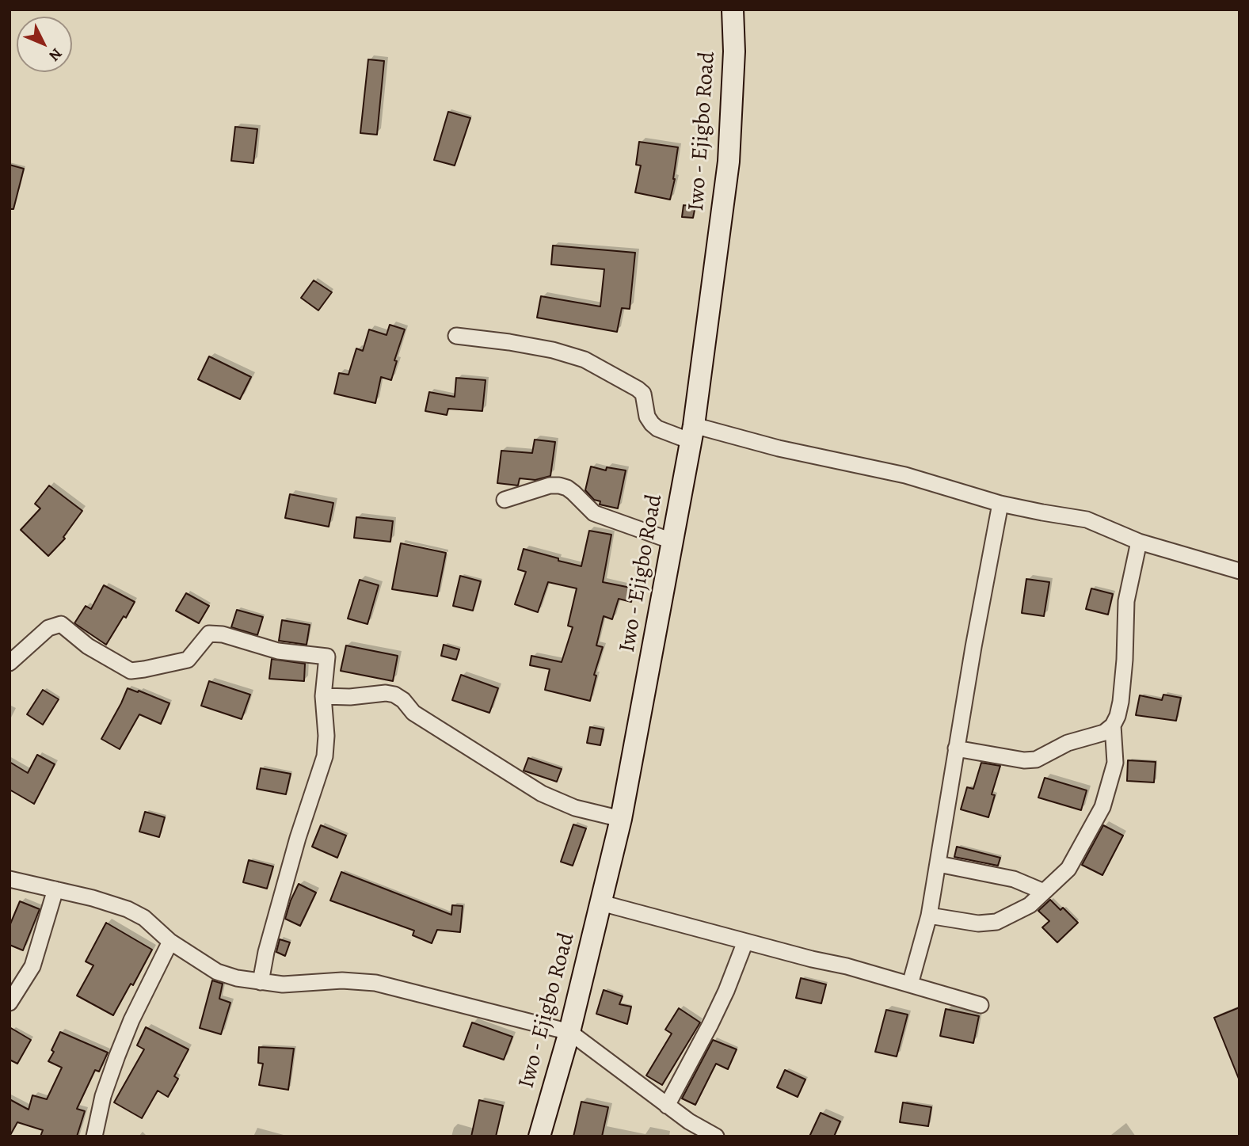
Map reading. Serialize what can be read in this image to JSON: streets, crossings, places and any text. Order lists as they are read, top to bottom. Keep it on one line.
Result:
{"streets":{"main road":["Iwo - Ejigbo Road"]},"north":"bottom right"}
